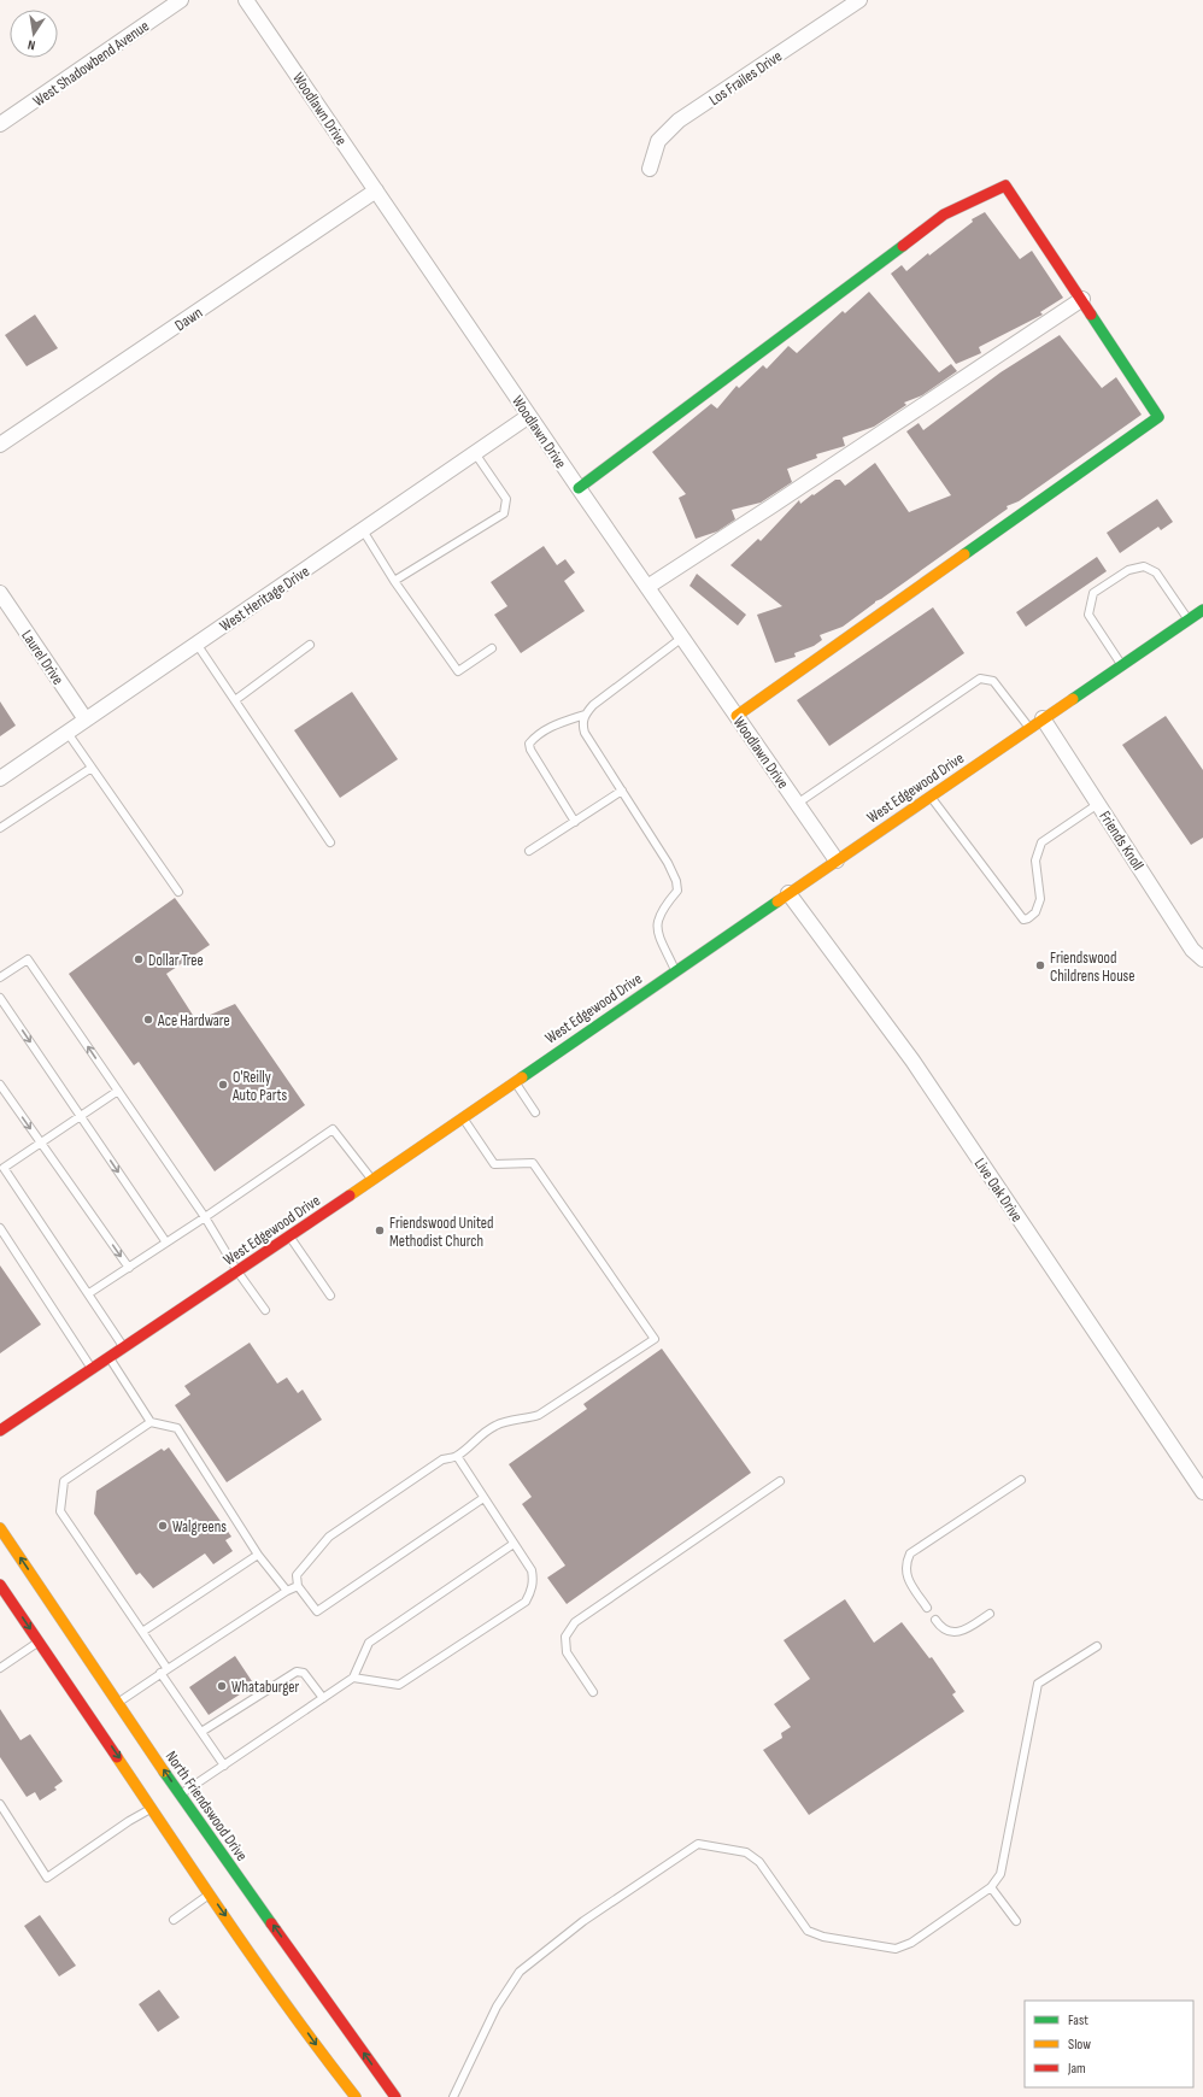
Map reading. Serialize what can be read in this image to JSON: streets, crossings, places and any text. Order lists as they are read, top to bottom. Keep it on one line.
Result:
{"streets":{"main road":["West Edgewood Drive","North Friendswood Drive"],"street":["West Shadowbend Avenue","Los Frailes Drive","Woodlawn Drive","Dawn","West Heritage Drive","Laurel Drive","Friends Knoll","Live Oak Drive"]},"crossings":[["Woodlawn Drive","Dawn"],["Woodlawn Drive","West Heritage Drive"],["Woodlawn Drive","West Edgewood Drive"],["West Heritage Drive","Laurel Drive"],["West Edgewood Drive","Friends Knoll"],["West Edgewood Drive","Live Oak Drive"]],"places":["Dollar Tree","Friendswood Childrens House","Ace Hardware","O'Reilly Auto Parts","Friendswood United Methodist Church","Walgreens","Whataburger"],"legend":["Fast","Slow","Jam"],"north":"bottom"}
